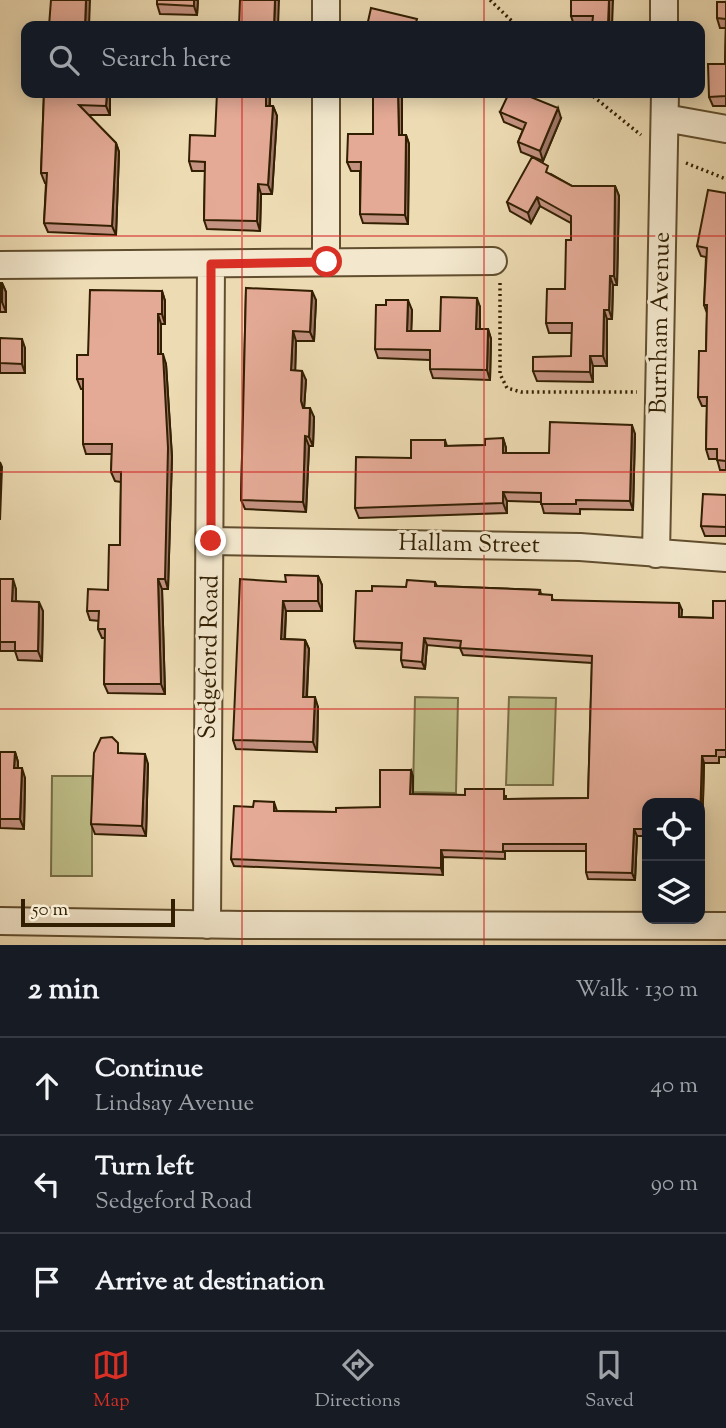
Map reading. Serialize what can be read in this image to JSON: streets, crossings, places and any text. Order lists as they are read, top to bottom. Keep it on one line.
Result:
{"streets":{"street":["Burnham Avenue","Hallam Street","Sedgeford Road"]},"crossings":[["Burnham Avenue","Hallam Street"],["Hallam Street","Sedgeford Road"]],"scale_bar":"50 m","page":{"search":"Search here","scale":"50 m","heading":["2 min","Walk · 130 m"],"list":[["Continue","Lindsay Avenue","40 m"],["Turn left","Sedgeford Road","90 m"],"Arrive at destination"],"nav":["Map","Directions","Saved"]}}
